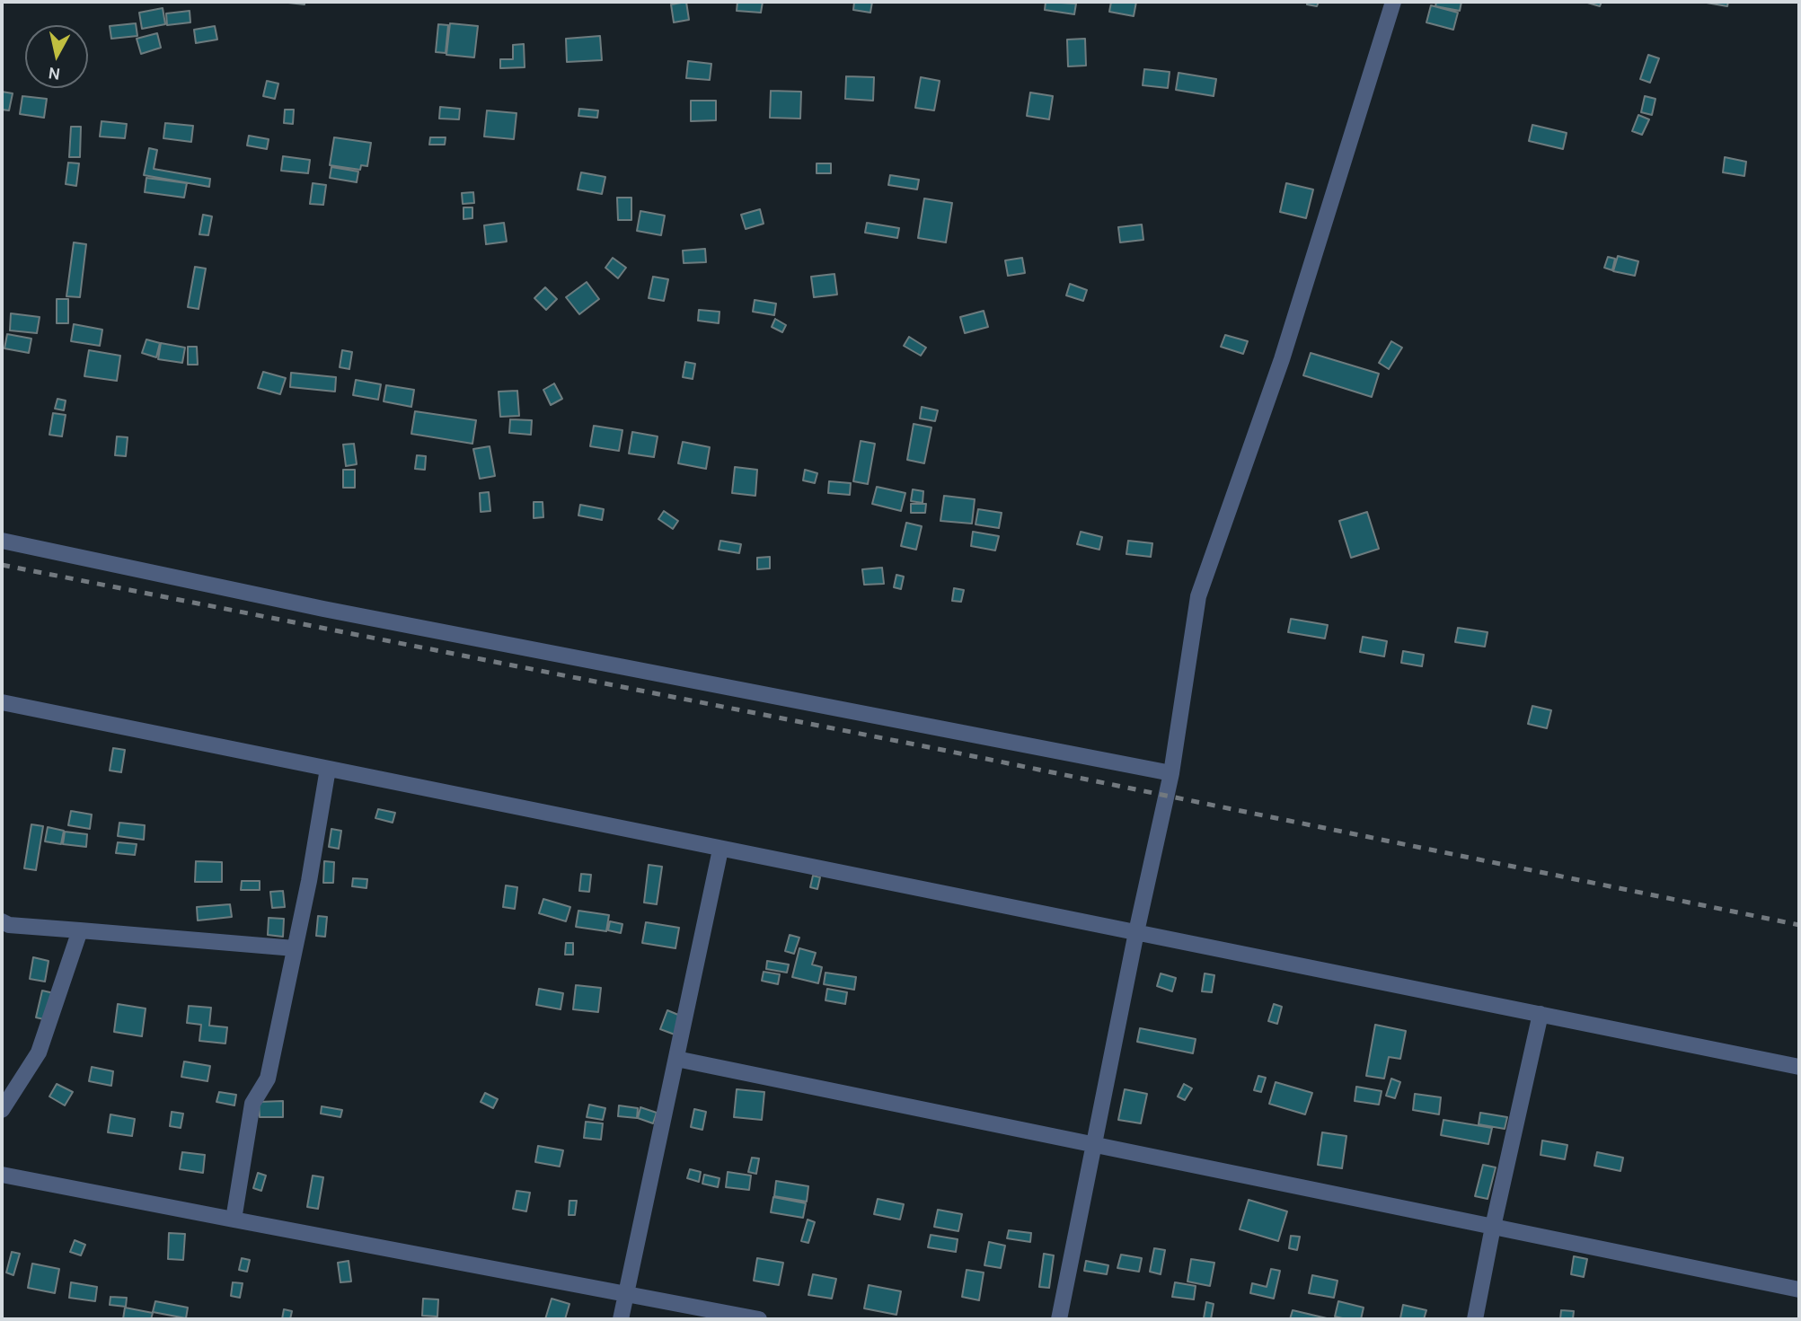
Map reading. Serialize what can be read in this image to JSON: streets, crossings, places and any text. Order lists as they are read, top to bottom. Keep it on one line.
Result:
{"north":"bottom"}
